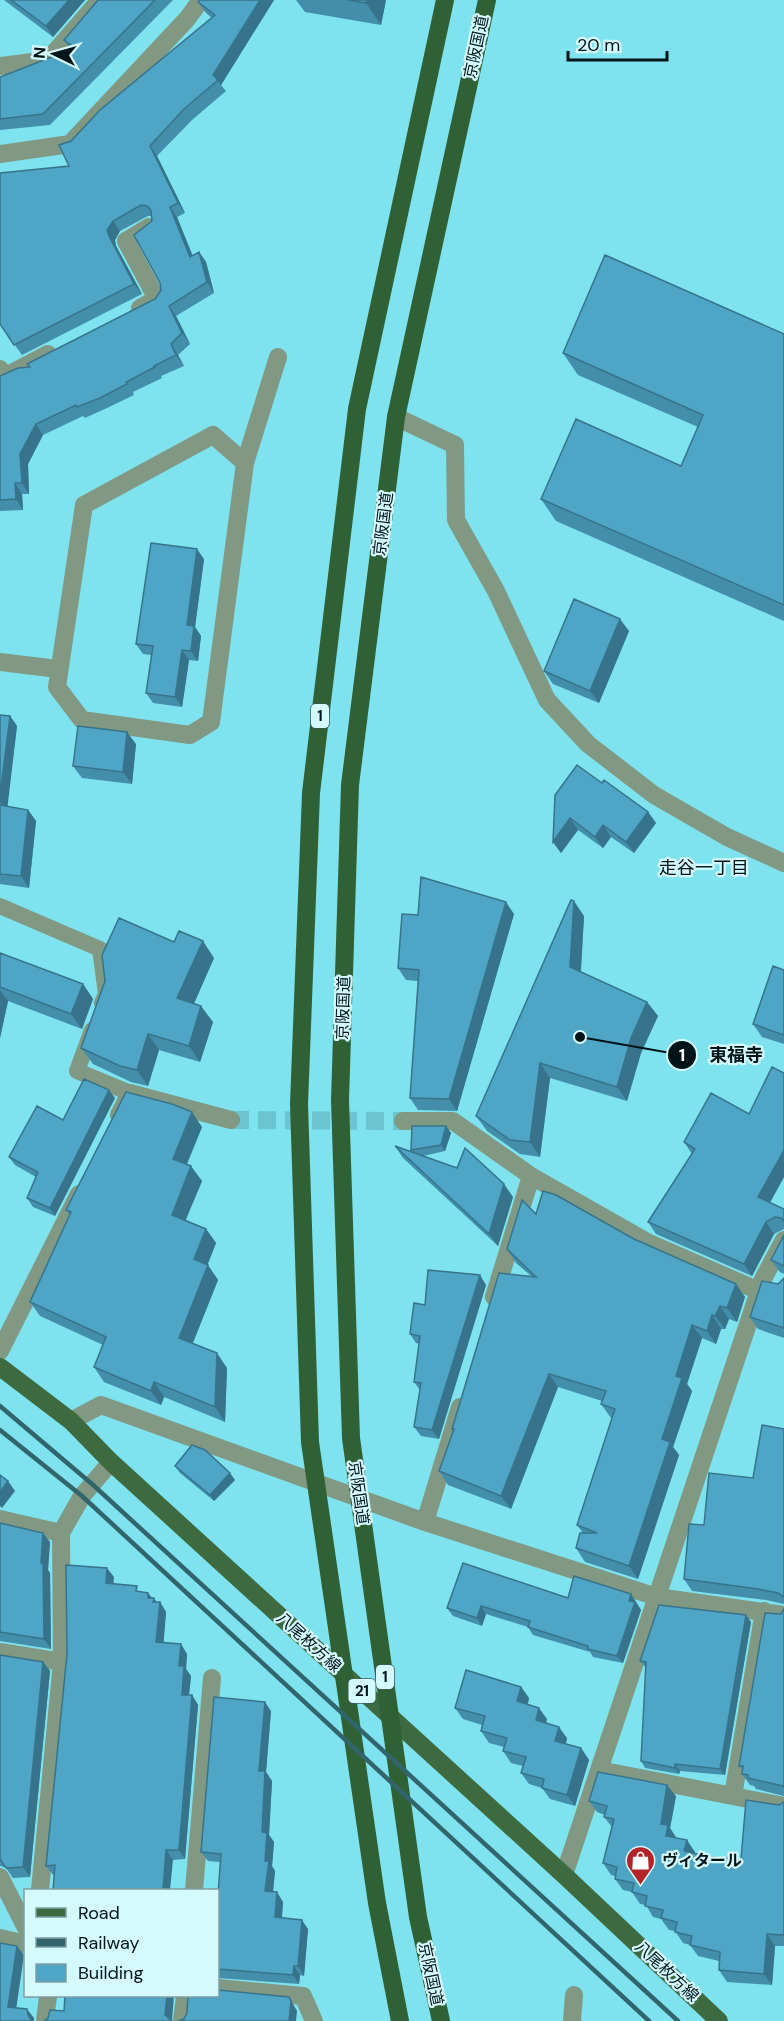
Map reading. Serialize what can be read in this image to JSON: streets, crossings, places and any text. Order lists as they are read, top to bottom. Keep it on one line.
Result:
{"streets":{"highway":["京阪国道","1"],"main road":["八尾枚方線","21"]},"districts":["走谷一丁目"],"places":{"other":["東福寺"],"shop":["ヴィタール"]},"legend":["Road","Railway","Building"],"scale_bar":"20 m","north":"left"}
